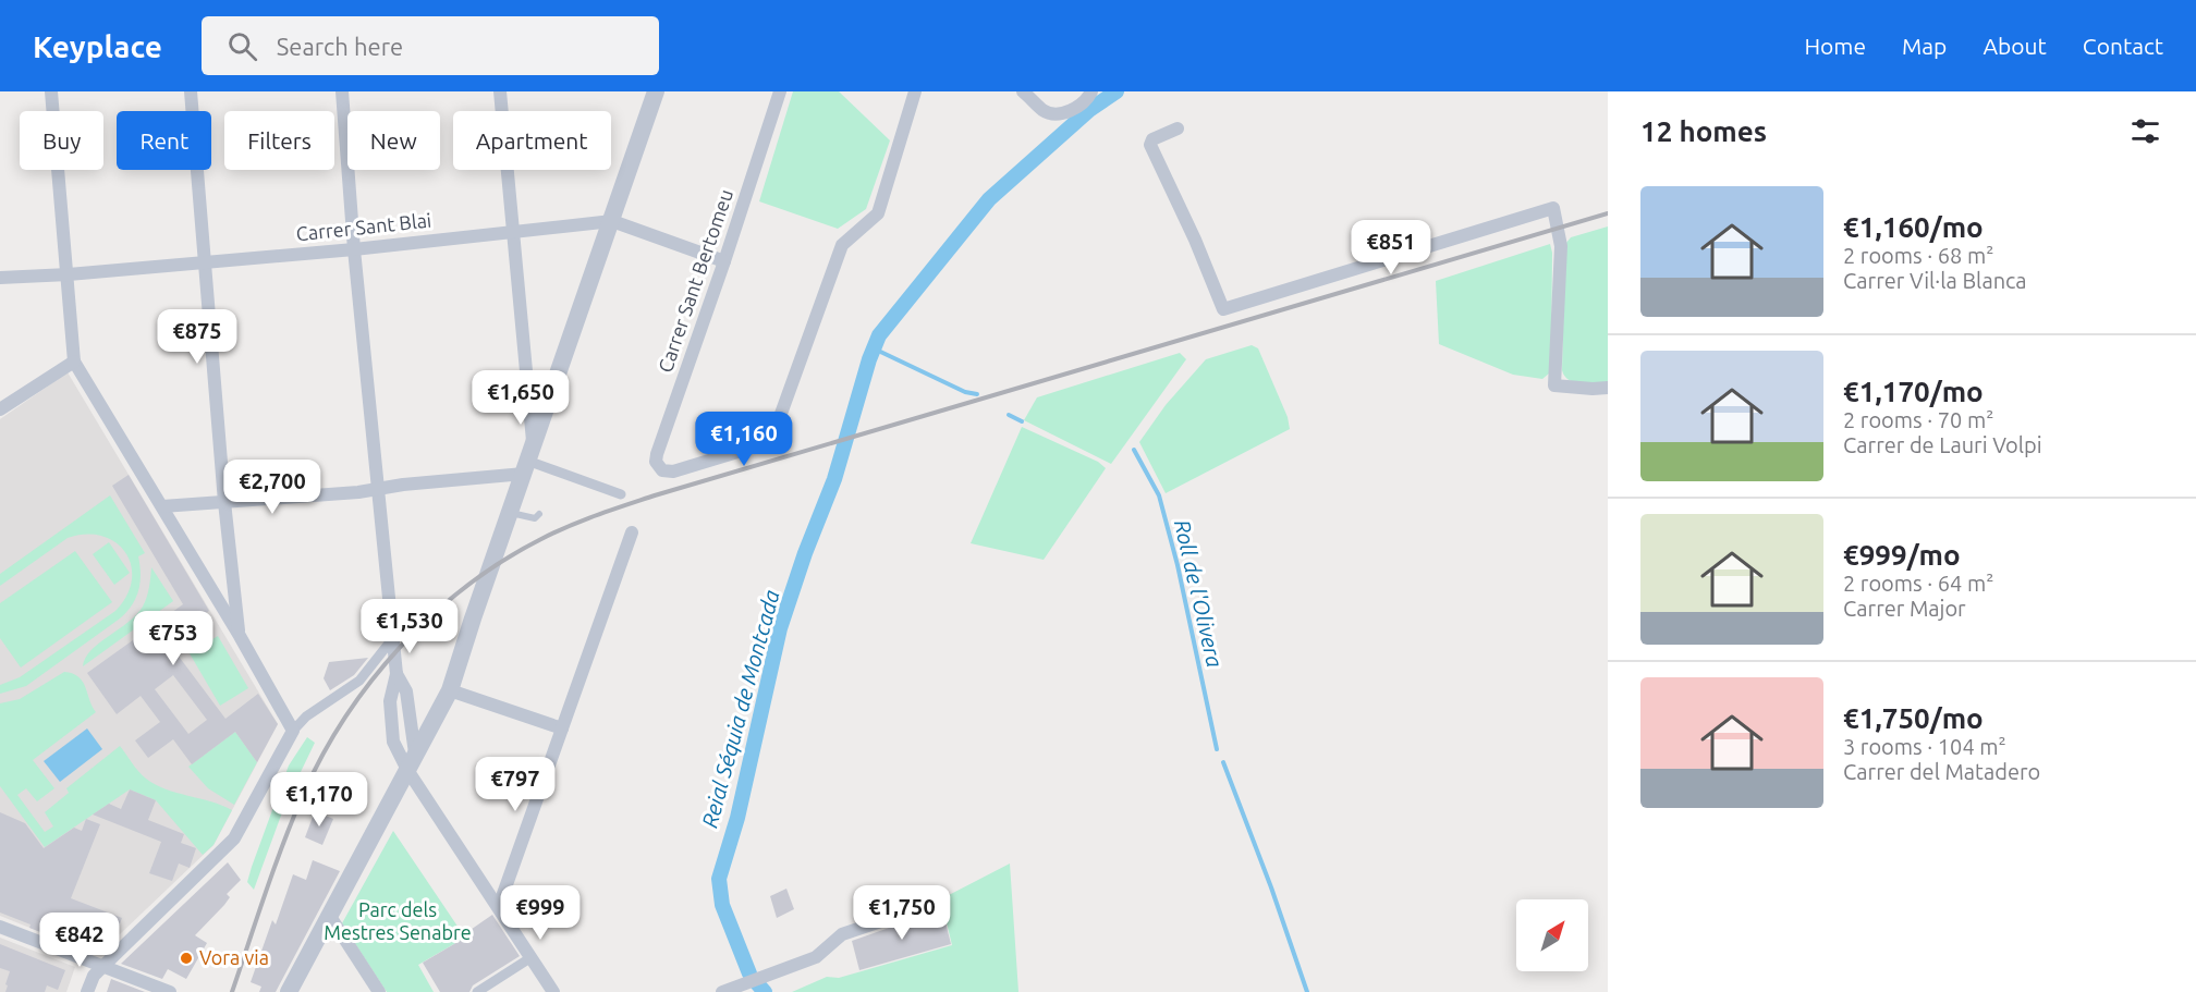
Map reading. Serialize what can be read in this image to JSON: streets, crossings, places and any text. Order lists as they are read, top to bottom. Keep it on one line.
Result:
{"streets":{"street":["Carrer Sant Blai","Carrer Sant Bertomeu"]},"crossings":[["Carrer Sant Blai","Carrer Sant Bertomeu"]],"water":["Roll de l'Olivera","Reial Séquia de Montcada"],"parks":["Parc dels Mestres Senabre"],"places":["Vora via"],"north":"top right","page":{"header":"Keyplace","search":"Search here","nav":["Home","Map","About","Contact"],"heading":"12 homes","chip":["Buy","Rent","Filters","New","Apartment"],"list":[{"name":"€1,160/mo","note":"2 rooms · 68 m² · Carrer Vil·la Blanca"},{"name":"€1,170/mo","note":"2 rooms · 70 m² · Carrer de Lauri Volpi"},{"name":"€999/mo","note":"2 rooms · 64 m² · Carrer Major"},{"name":"€1,750/mo","note":"3 rooms · 104 m² · Carrer del Matadero"}],"price":["€851","€875","€1,650","€1,160","€2,700","€1,530","€753","€797","€1,170","€999","€1,750","€842"]}}
